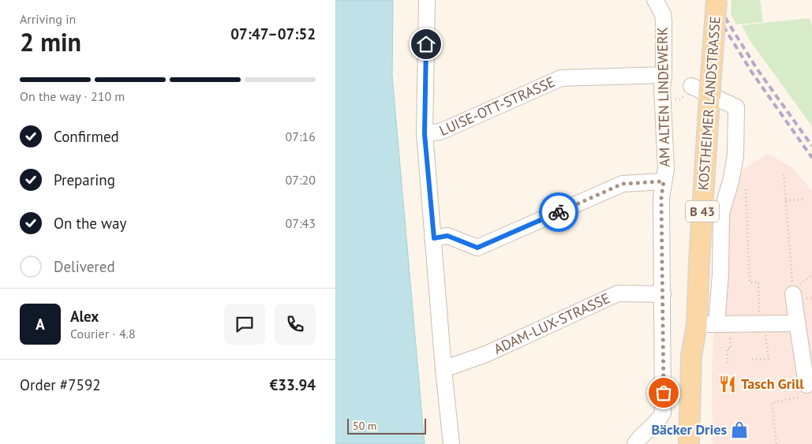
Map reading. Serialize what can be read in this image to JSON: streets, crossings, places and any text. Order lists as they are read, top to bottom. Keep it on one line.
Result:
{"streets":{"main road":["KOSTHEIMER LANDSTRASSE","B 43"],"street":["AM ALTEN LINDEWERK","LUISE-OTT-STRASSE","ADAM-LUX-STRASSE"]},"crossings":[["AM ALTEN LINDEWERK","LUISE-OTT-STRASSE"],["AM ALTEN LINDEWERK","ADAM-LUX-STRASSE"]],"places":{"restaurant":["Tasch Grill"],"shop":["Bäcker Dries"]},"scale_bar":"50 m","page":{"heading":["2 min","Arriving in","07:47–07:52"],"panel":["Alex","Courier · 4.8","Order #7592","€33.94"],"bar":"On the way · 210 m","list":[["Confirmed","07:16"],["Preparing","07:20"],["On the way","07:43"],"Delivered"],"round":"A","scale":"50 m"}}
